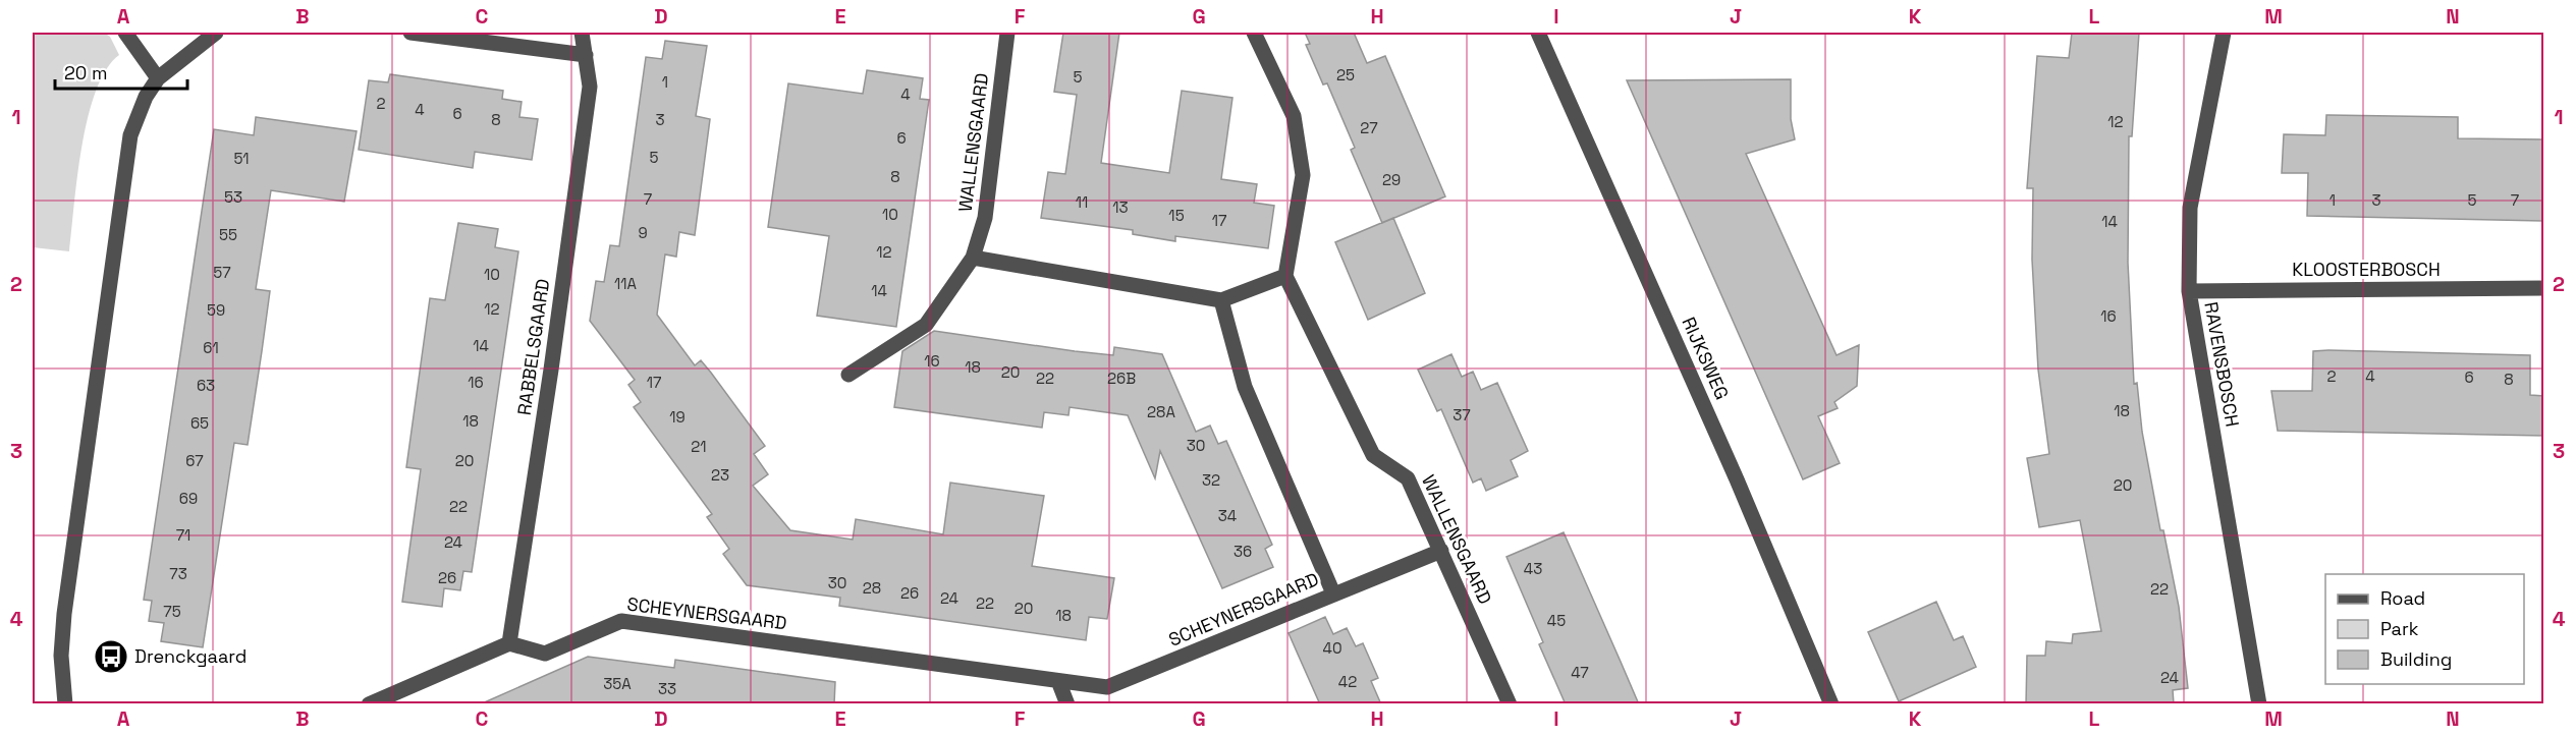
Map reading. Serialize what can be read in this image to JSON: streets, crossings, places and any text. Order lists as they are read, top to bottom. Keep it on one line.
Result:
{"streets":{"street":["WALLENSGAARD","KLOOSTERBOSCH","RABBELSGAARD","RIJKSWEG","RAVENSBOSCH","SCHEYNERSGAARD"]},"crossings":[["WALLENSGAARD","SCHEYNERSGAARD"],["KLOOSTERBOSCH","RAVENSBOSCH"],["RABBELSGAARD","SCHEYNERSGAARD"]],"places":{"bus stop":["Drenckgaard"]},"house_numbers":["25","5","1","4","2","4","6","8","3","12","27","6","5","51","8","29","53","7","1","3","5","7","11","13","10","15","17","14","9","55","12","57","10","11A","14","12","59","16","14","61","16","18","20","2","4","6","22","26B","8","16","17","63","18","28A","37","19","18","65","30","21","67","20","23","32","20","69","22","34","71","24","36","43","73","26","30","28","22","26","24","22","20","75","18","45","40","47","24","42","35A","33"],"legend":["Road","Park","Building"],"scale_bar":"20 m","grid":{"columns":["A","B","C","D","E","F","G","H","I","J","K","L","M","N"],"rows":["1","2","3","4"]}}
